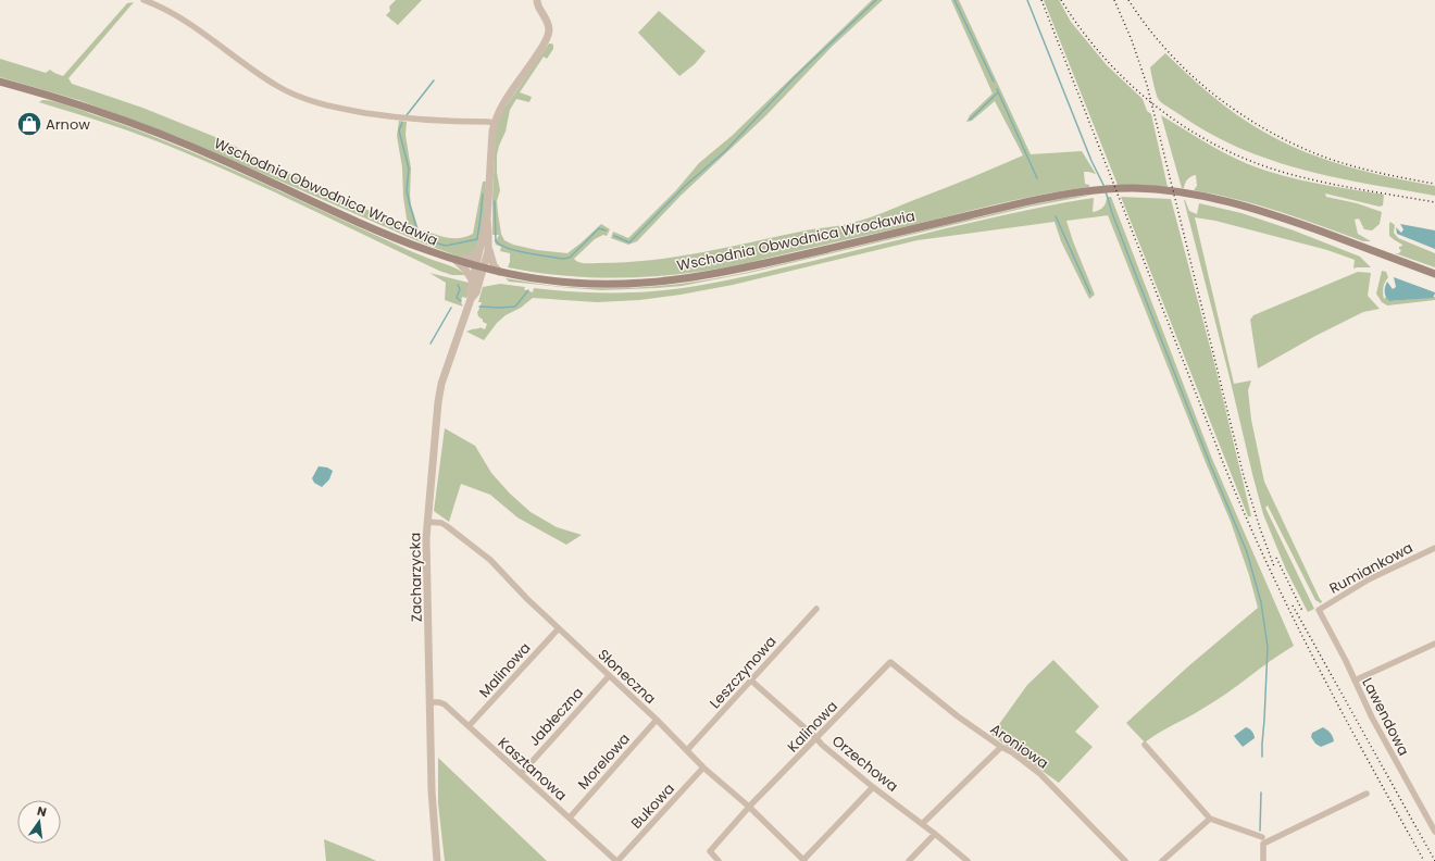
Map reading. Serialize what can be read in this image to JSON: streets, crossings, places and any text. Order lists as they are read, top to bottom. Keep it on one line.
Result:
{"streets":{"main road":["Wschodnia Obwodnica Wrocławia"],"street":["Rumiankowa","Zacharzycka","Malinowa","Leszczynowa","Słoneczna","Jabłeczna","Lawendowa","Kalinowa","Aroniowa","Morelowa","Orzechowa","Kasztanowa","Bukowa"]},"crossings":[["Wschodnia Obwodnica Wrocławia","Zacharzycka"],["Rumiankowa","Lawendowa"],["Zacharzycka","Słoneczna"],["Zacharzycka","Kasztanowa"],["Malinowa","Słoneczna"],["Malinowa","Kasztanowa"],["Leszczynowa","Słoneczna"],["Leszczynowa","Orzechowa"],["Słoneczna","Jabłeczna"],["Słoneczna","Kalinowa"],["Słoneczna","Morelowa"],["Słoneczna","Bukowa"],["Jabłeczna","Kasztanowa"],["Kalinowa","Aroniowa"],["Kalinowa","Orzechowa"],["Morelowa","Kasztanowa"],["Kasztanowa","Bukowa"]],"places":{"shop":["Arnow"]},"north":"top"}
